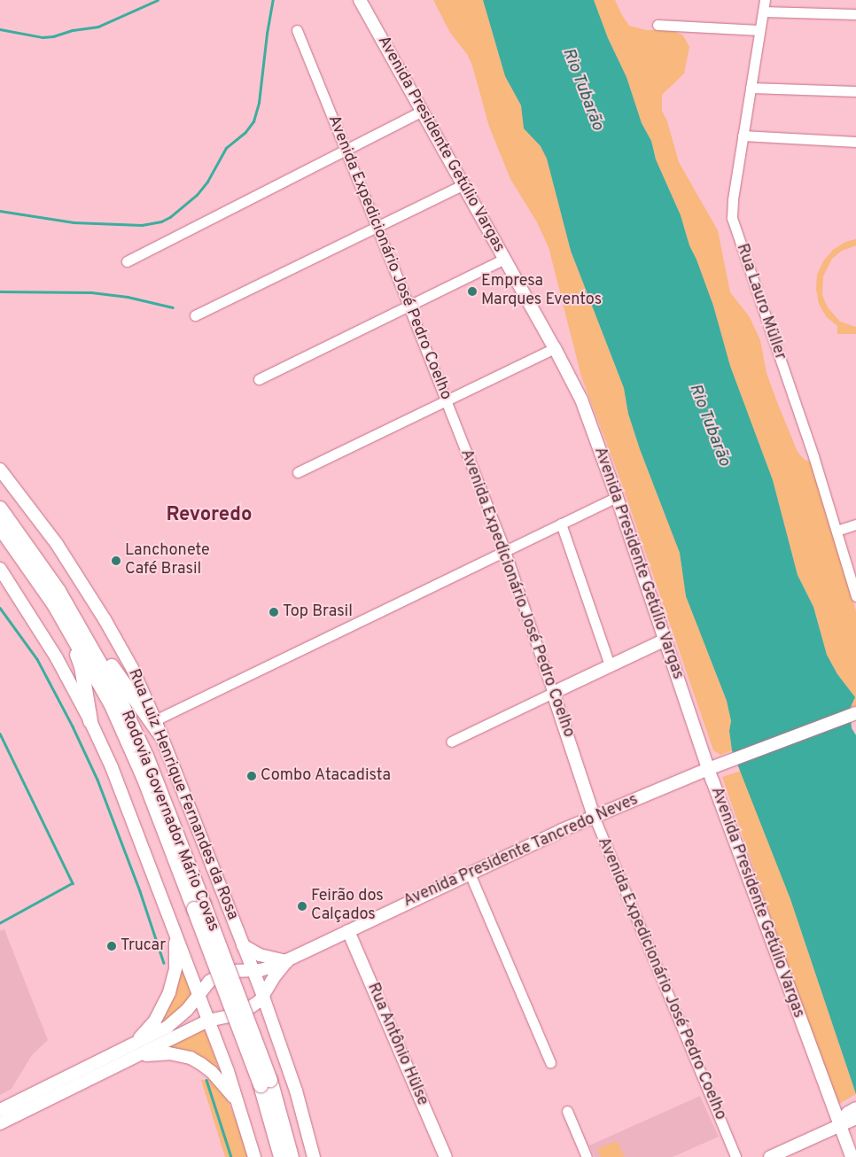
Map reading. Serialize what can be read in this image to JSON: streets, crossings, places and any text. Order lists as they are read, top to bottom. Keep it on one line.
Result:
{"streets":{"highway":["Rodovia Governador Mário Covas"],"main road":["Avenida Presidente Getúlio Vargas","Avenida Expedicionário José Pedro Coelho","Rua Luiz Henrique Fernandes da Rosa","Avenida Presidente Tancredo Neves","Rua Antônio Hülse"],"street":["Rua Lauro Müller"]},"crossings":[["Avenida Presidente Getúlio Vargas","Avenida Presidente Tancredo Neves"],["Avenida Expedicionário José Pedro Coelho","Avenida Presidente Tancredo Neves"],["Rua Luiz Henrique Fernandes da Rosa","Avenida Presidente Tancredo Neves"],["Avenida Presidente Tancredo Neves","Rua Antônio Hülse"]],"districts":["Revoredo"],"water":["Rio Tubarão"],"places":["Empresa Marques Eventos","Lanchonete Café Brasil","Top Brasil","Combo Atacadista","Feirão dos Calçados","Trucar"]}
